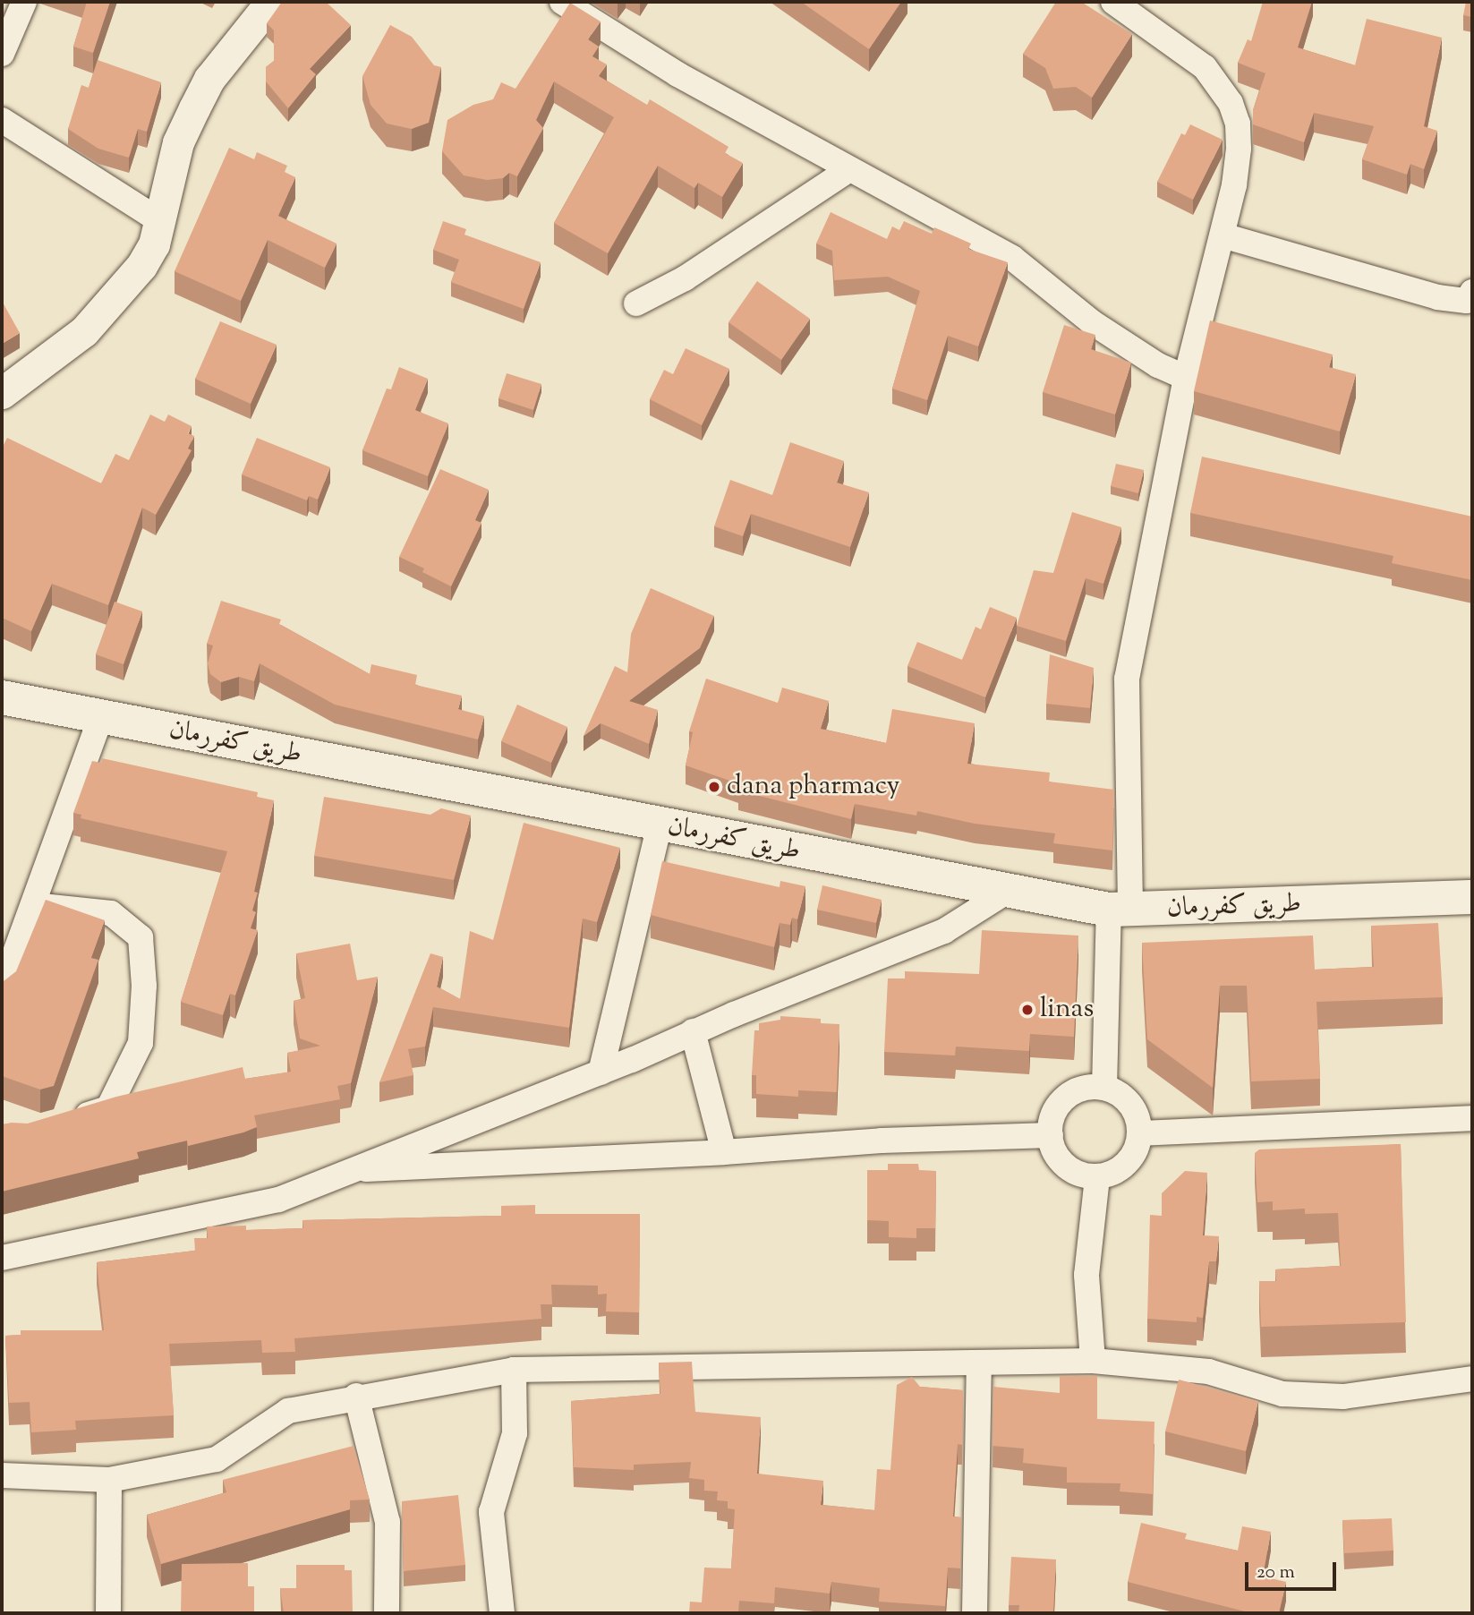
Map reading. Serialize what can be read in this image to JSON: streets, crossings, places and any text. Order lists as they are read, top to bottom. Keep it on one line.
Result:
{"streets":{"main road":["طريق كفررمان"]},"places":["dana pharmacy","linas"],"scale_bar":"20 m"}
